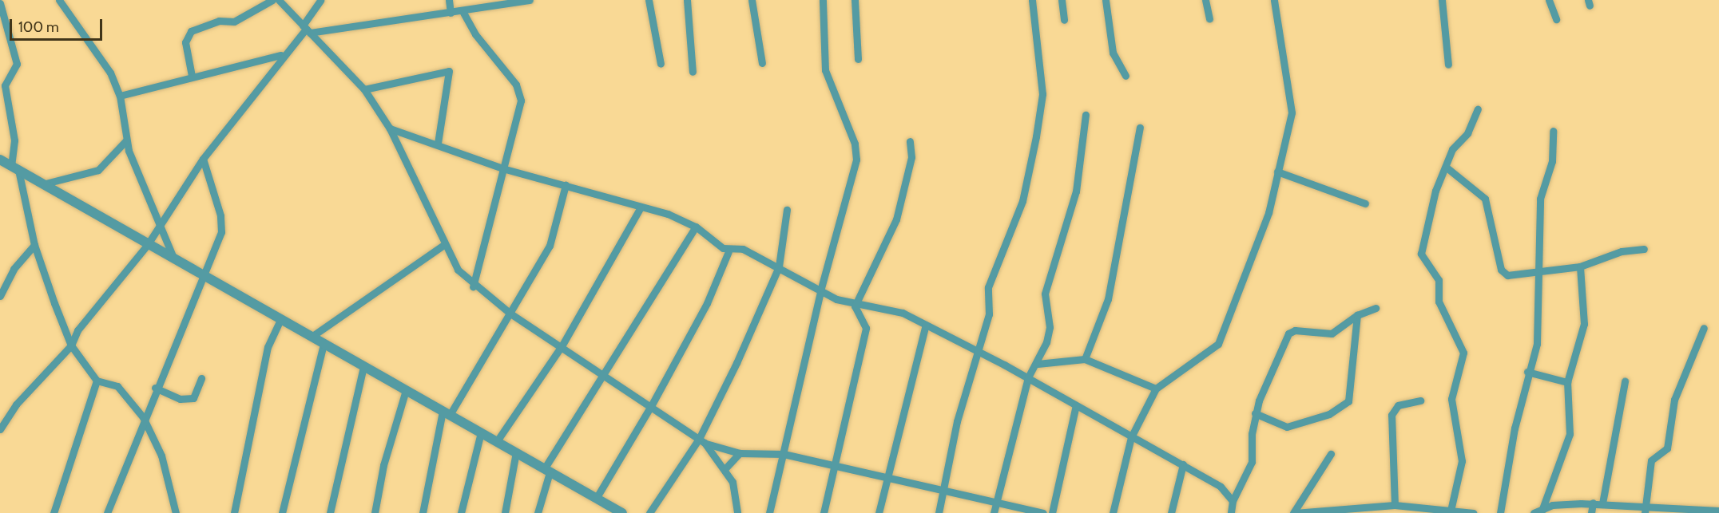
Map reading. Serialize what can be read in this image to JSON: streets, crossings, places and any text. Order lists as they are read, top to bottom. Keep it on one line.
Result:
{"scale_bar":"100 m"}
